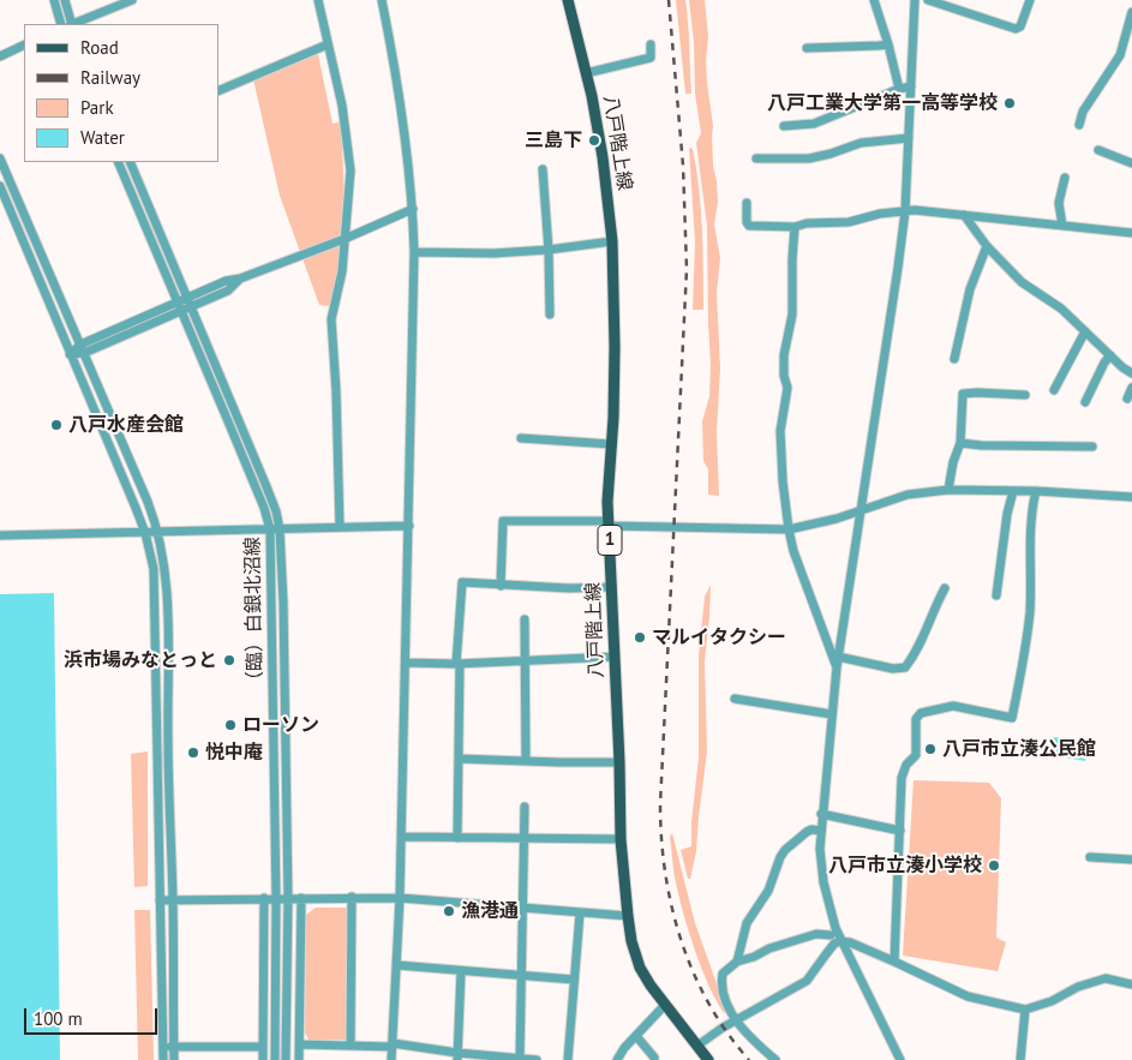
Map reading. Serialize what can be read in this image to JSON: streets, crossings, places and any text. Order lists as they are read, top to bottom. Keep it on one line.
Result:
{"streets":{"main road":["八戸階上線","1"],"street":["（臨）白銀北沼線"]},"places":["八戸工業大学第一高等学校","三島下","八戸水産会館","マルイタクシー","浜市場みなとっと","ローソン","八戸市立湊公民館","悦中庵","八戸市立湊小学校","漁港通"],"legend":["Road","Railway","Park","Water"],"scale_bar":"100 m"}
